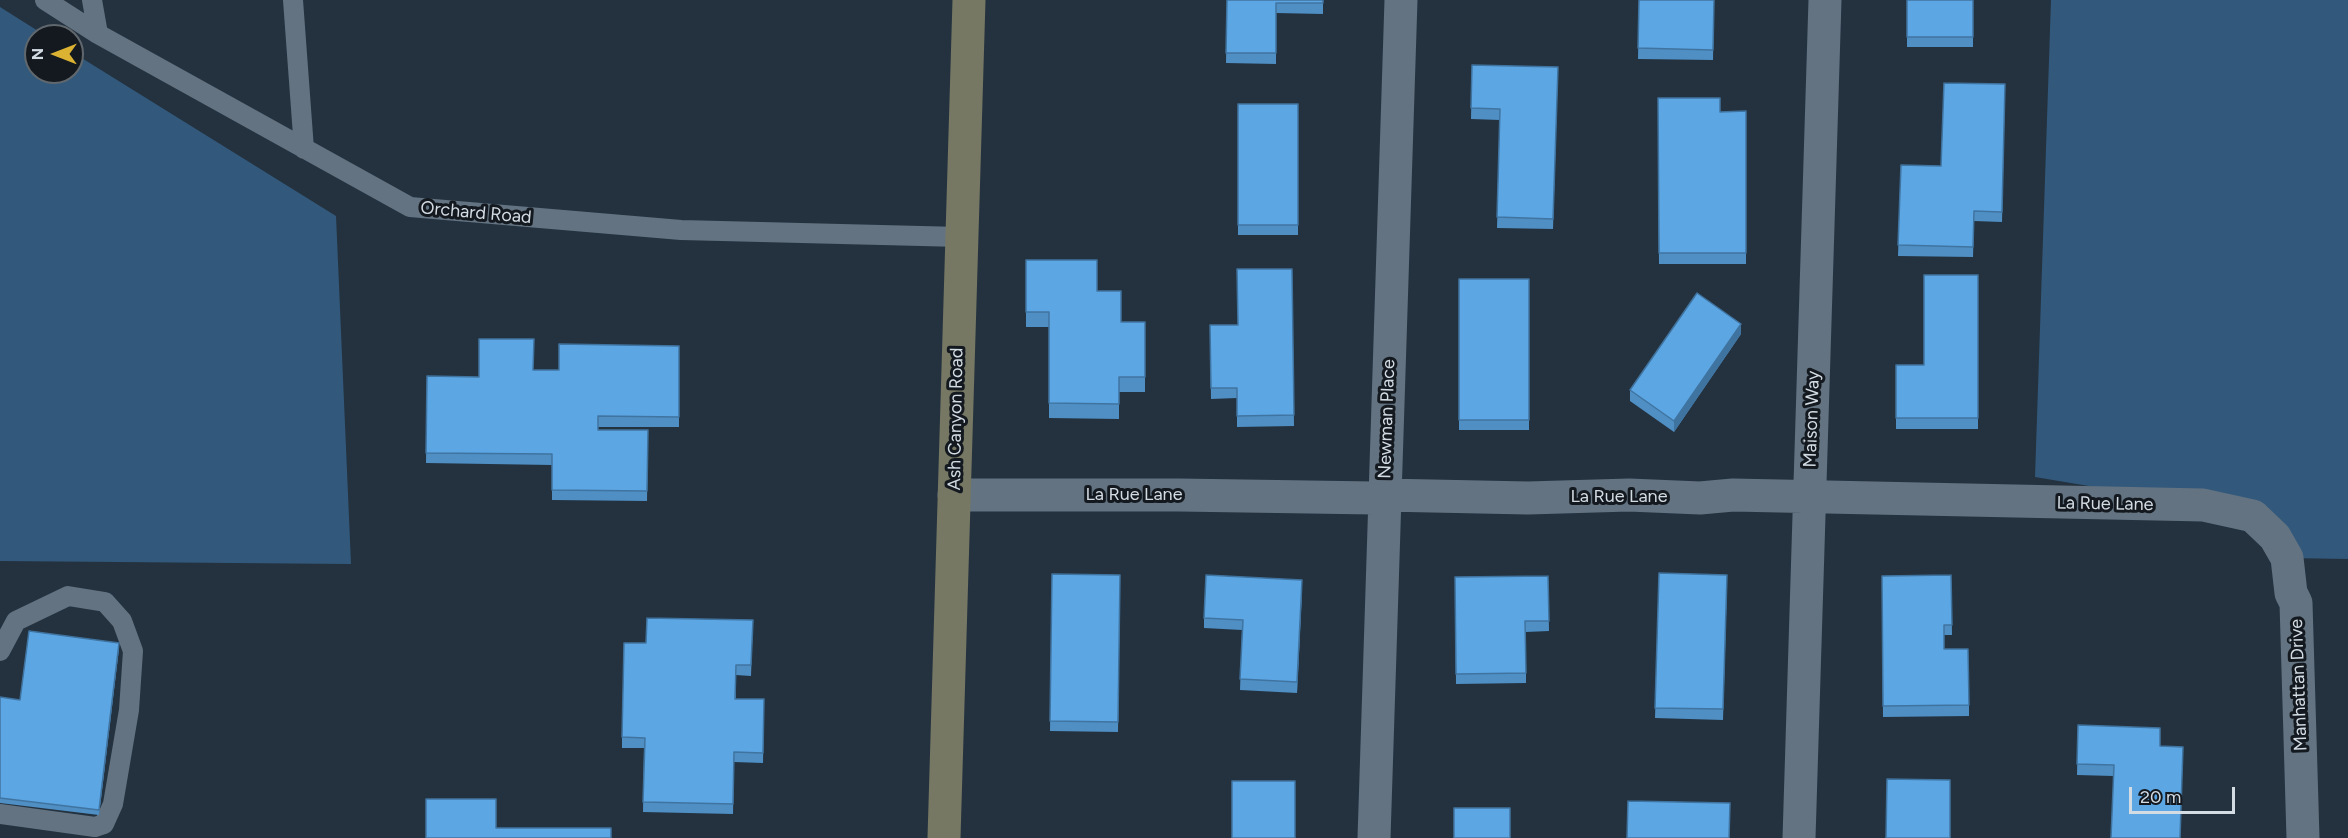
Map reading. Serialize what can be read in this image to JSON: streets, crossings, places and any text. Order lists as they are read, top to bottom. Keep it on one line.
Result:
{"streets":{"street":["Ash Canyon Road","Newman Place","Maison Way","La Rue Lane","Manhattan Drive"],"lane":["Orchard Road"]},"crossings":[["Orchard Road","Ash Canyon Road"],["Ash Canyon Road","La Rue Lane"],["Newman Place","La Rue Lane"],["Maison Way","La Rue Lane"],["La Rue Lane","Manhattan Drive"]],"scale_bar":"20 m","north":"left"}
